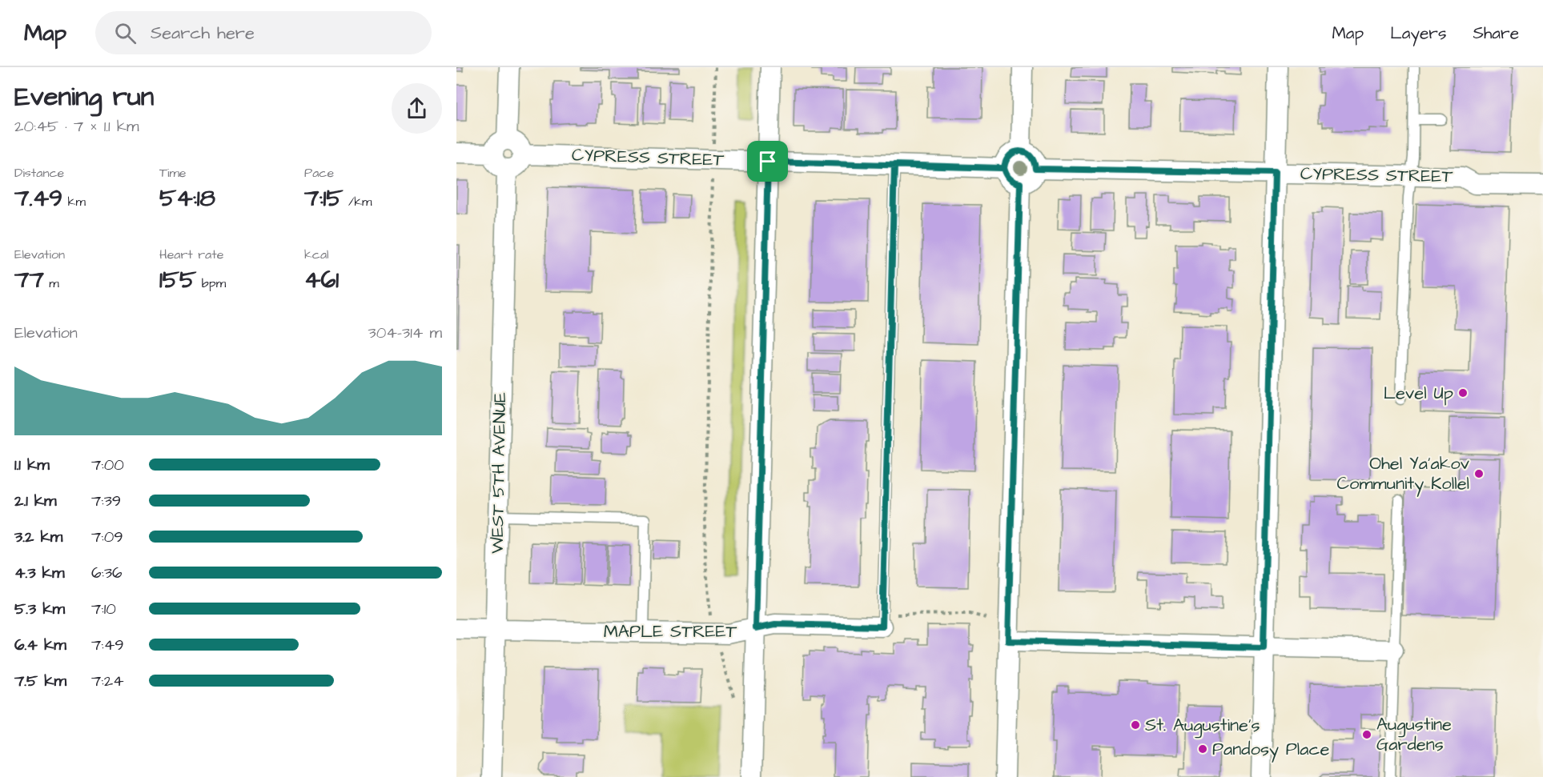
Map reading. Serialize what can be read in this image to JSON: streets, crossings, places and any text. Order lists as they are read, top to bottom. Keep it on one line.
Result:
{"streets":{"street":["CYPRESS STREET","WEST 5TH AVENUE","MAPLE STREET"]},"crossings":[["CYPRESS STREET","WEST 5TH AVENUE"],["WEST 5TH AVENUE","MAPLE STREET"]],"places":["Level Up","Ohel Ya'akov Community Kollel","St. Augustine's","Augustine Gardens","Pandosy Place"],"page":{"header":"Map","search":"Search here","nav":["Map","Layers","Share"],"heading":["Evening run","20:45 · 7 × 1.1 km"],"stats":[["Distance","7.49 km"],["Time","54:18"],["Pace","7:15 /km"],["Elevation","77 m"],["Heart rate","155 bpm"],["kcal","461"]],"chart":["Elevation","304–314 m"],"list":[{"name":"1.1 km","note":"7:00"},{"name":"2.1 km","note":"7:39"},{"name":"3.2 km","note":"7:09"},{"name":"4.3 km","note":"6:36"},{"name":"5.3 km","note":"7:10"},{"name":"6.4 km","note":"7:49"},{"name":"7.5 km","note":"7:24"}]}}
